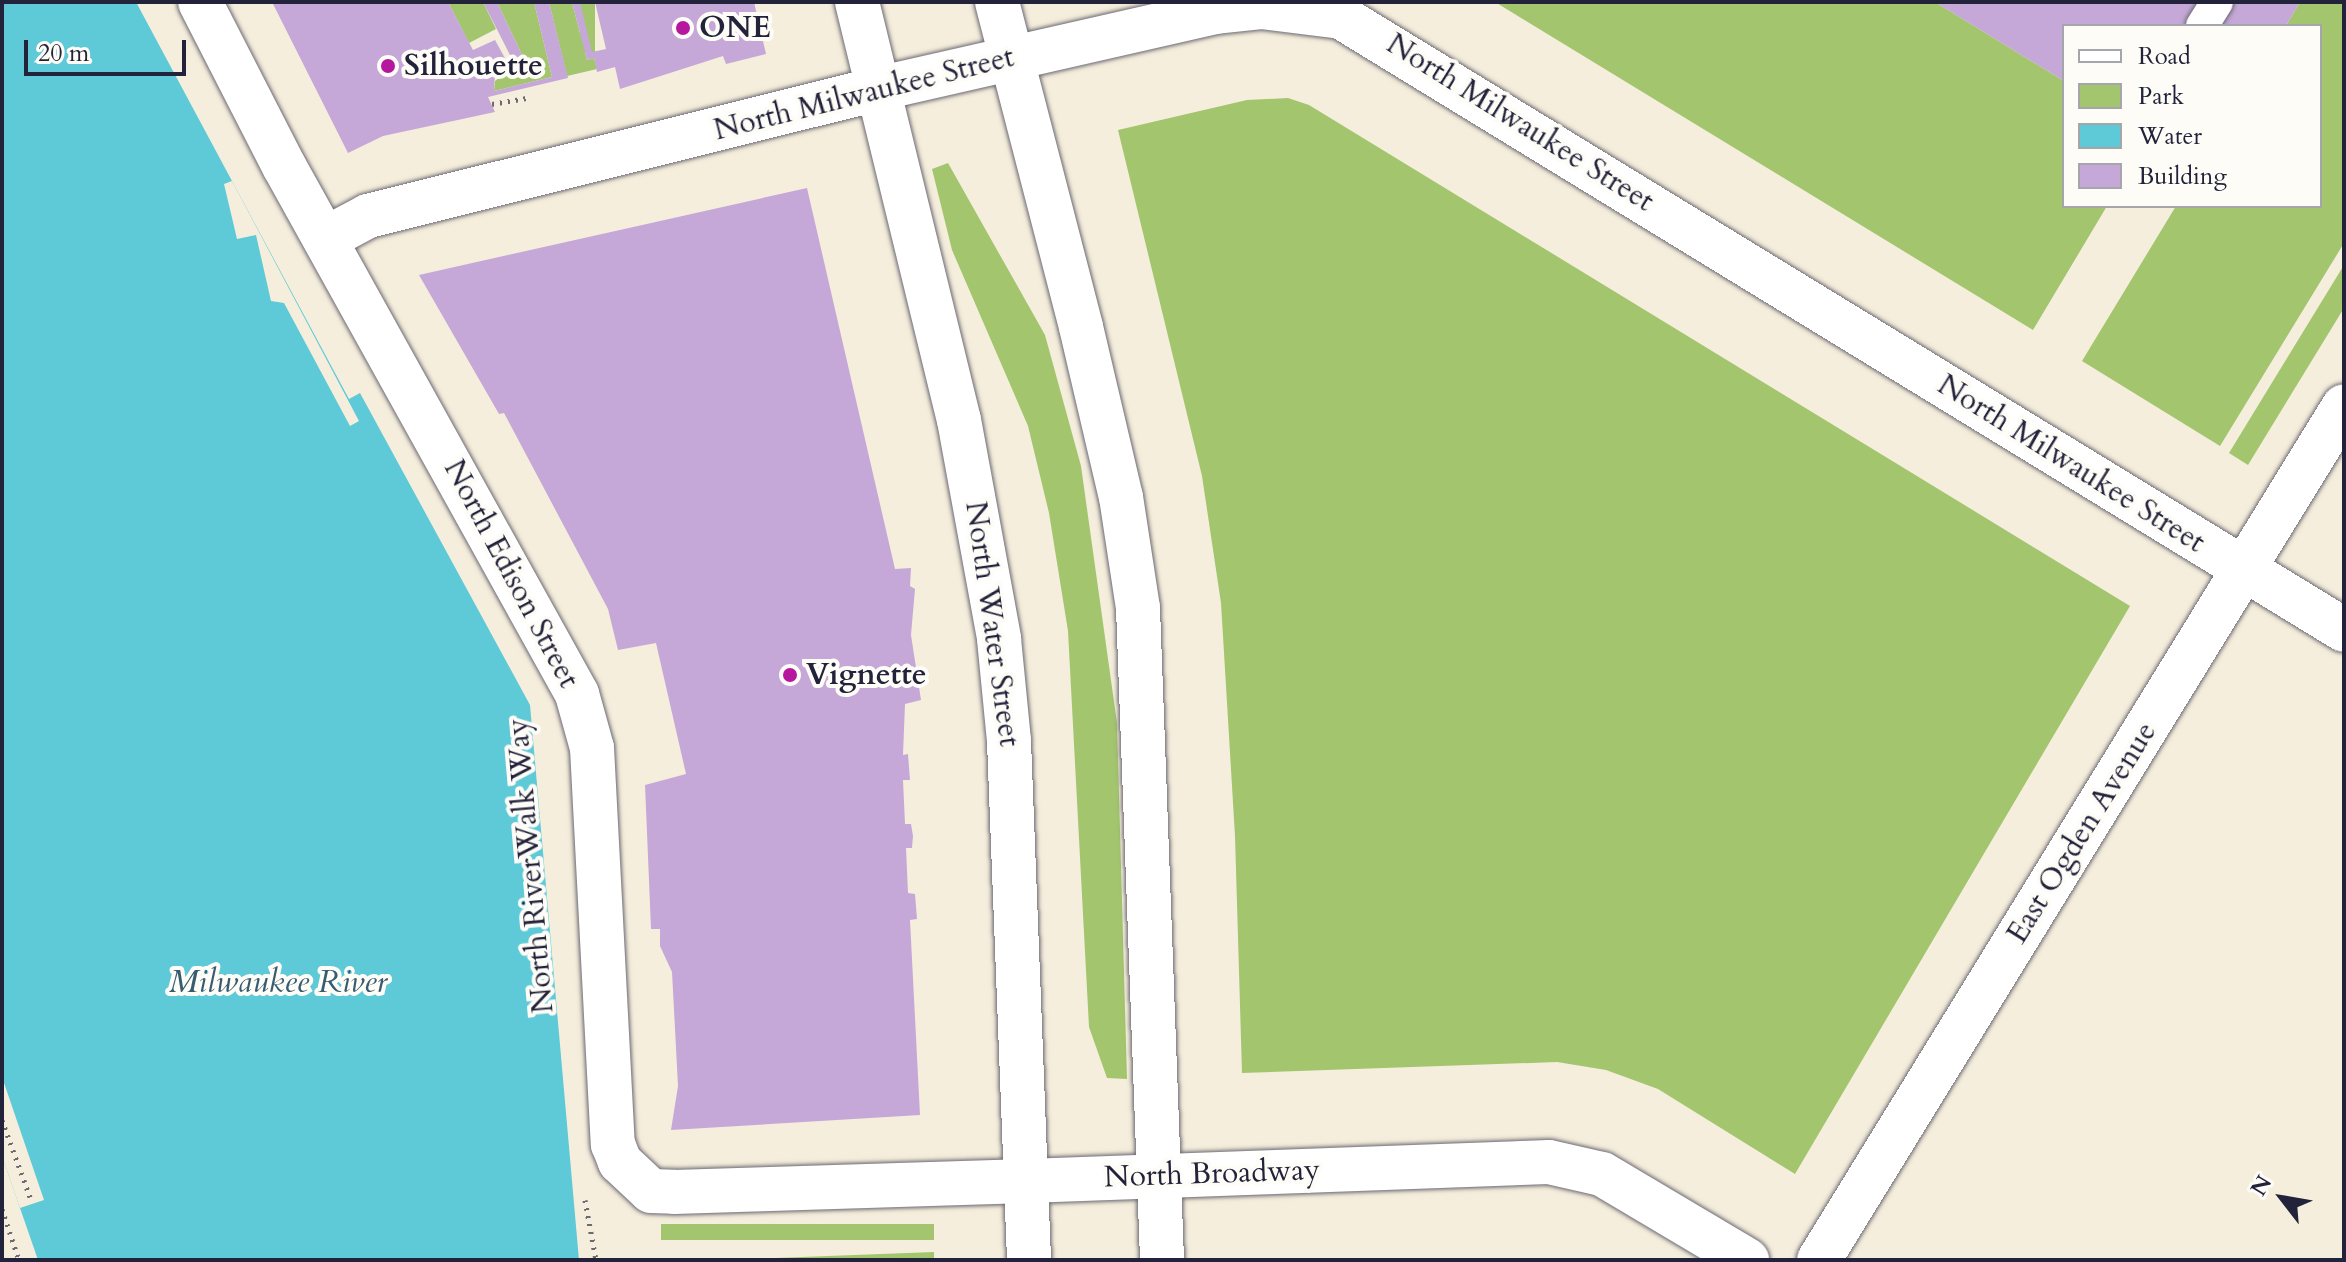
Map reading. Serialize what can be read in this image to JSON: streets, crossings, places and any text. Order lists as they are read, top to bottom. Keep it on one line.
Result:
{"streets":{"street":["North Milwaukee Street","North Edison Street","North Water Street","East Ogden Avenue","North Broadway"]},"crossings":[["North Milwaukee Street","North Edison Street"],["North Milwaukee Street","North Water Street"],["North Milwaukee Street","East Ogden Avenue"],["North Edison Street","North Broadway"],["North Water Street","North Broadway"]],"water":["Milwaukee River"],"places":["ONE","Silhouette","Vignette"],"legend":["Road","Park","Water","Building"],"scale_bar":"20 m","north":"top left"}
